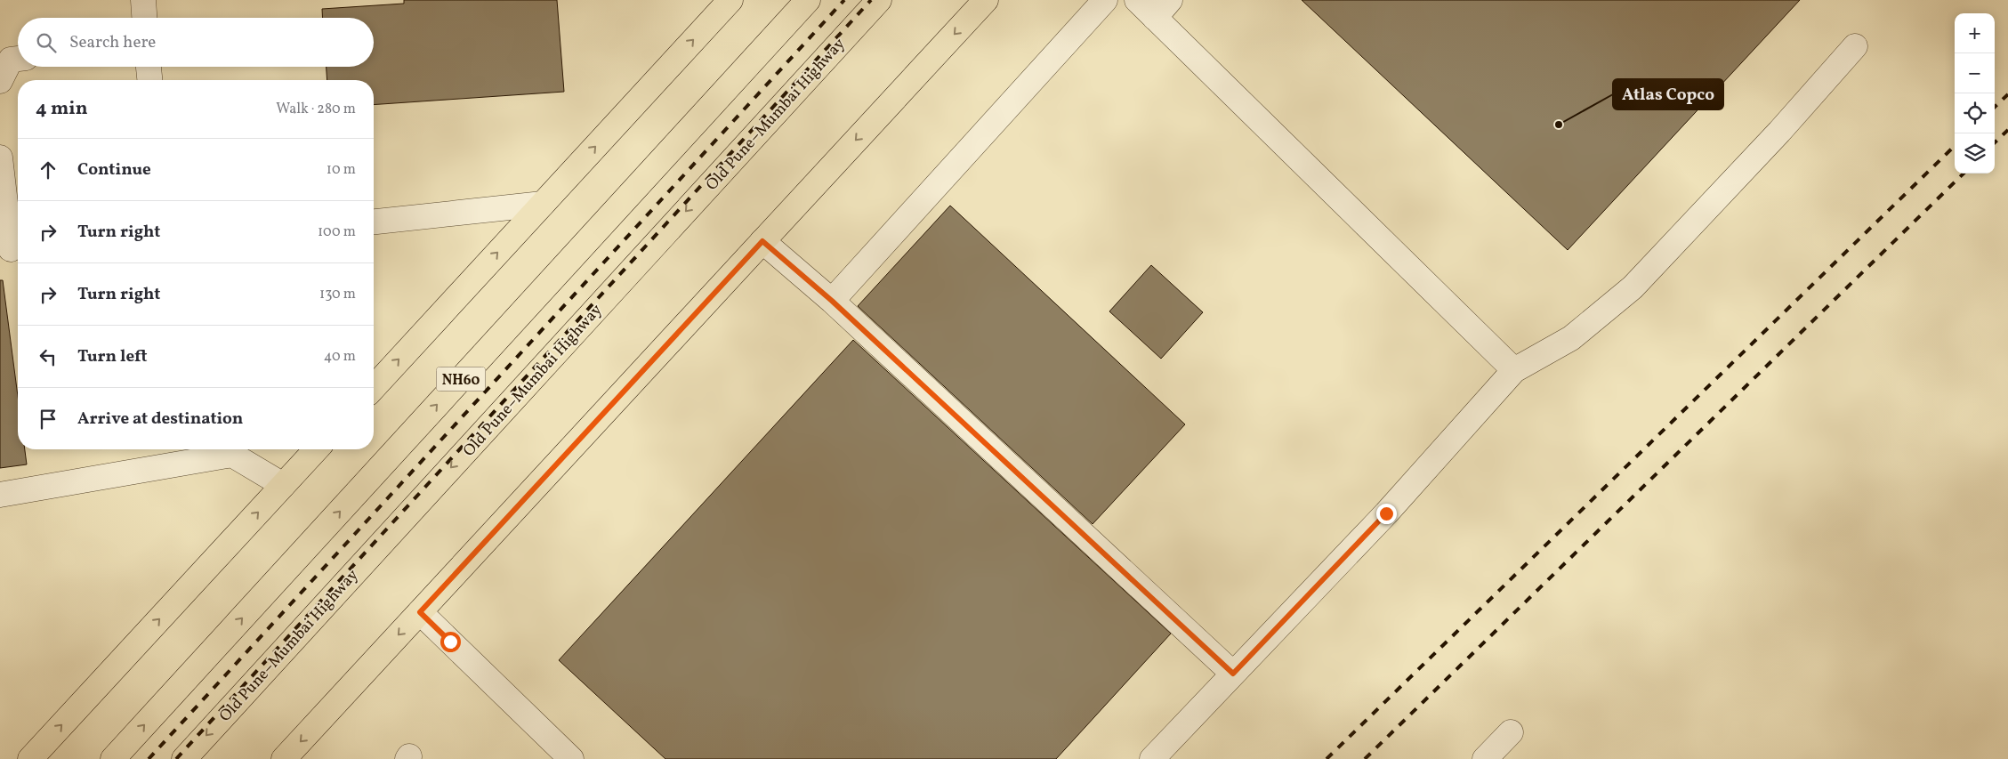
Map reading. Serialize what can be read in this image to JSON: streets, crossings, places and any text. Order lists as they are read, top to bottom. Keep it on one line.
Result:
{"streets":{"main road":["Old Pune–Mumbai Highway","NH60"]},"places":["Atlas Copco"],"page":{"map_buttons":["+","−"],"search":"Search here","heading":["4 min","Walk · 280 m"],"list":[["Continue","10 m"],["Turn right","100 m"],["Turn right","130 m"],["Turn left","40 m"],"Arrive at destination"]}}
